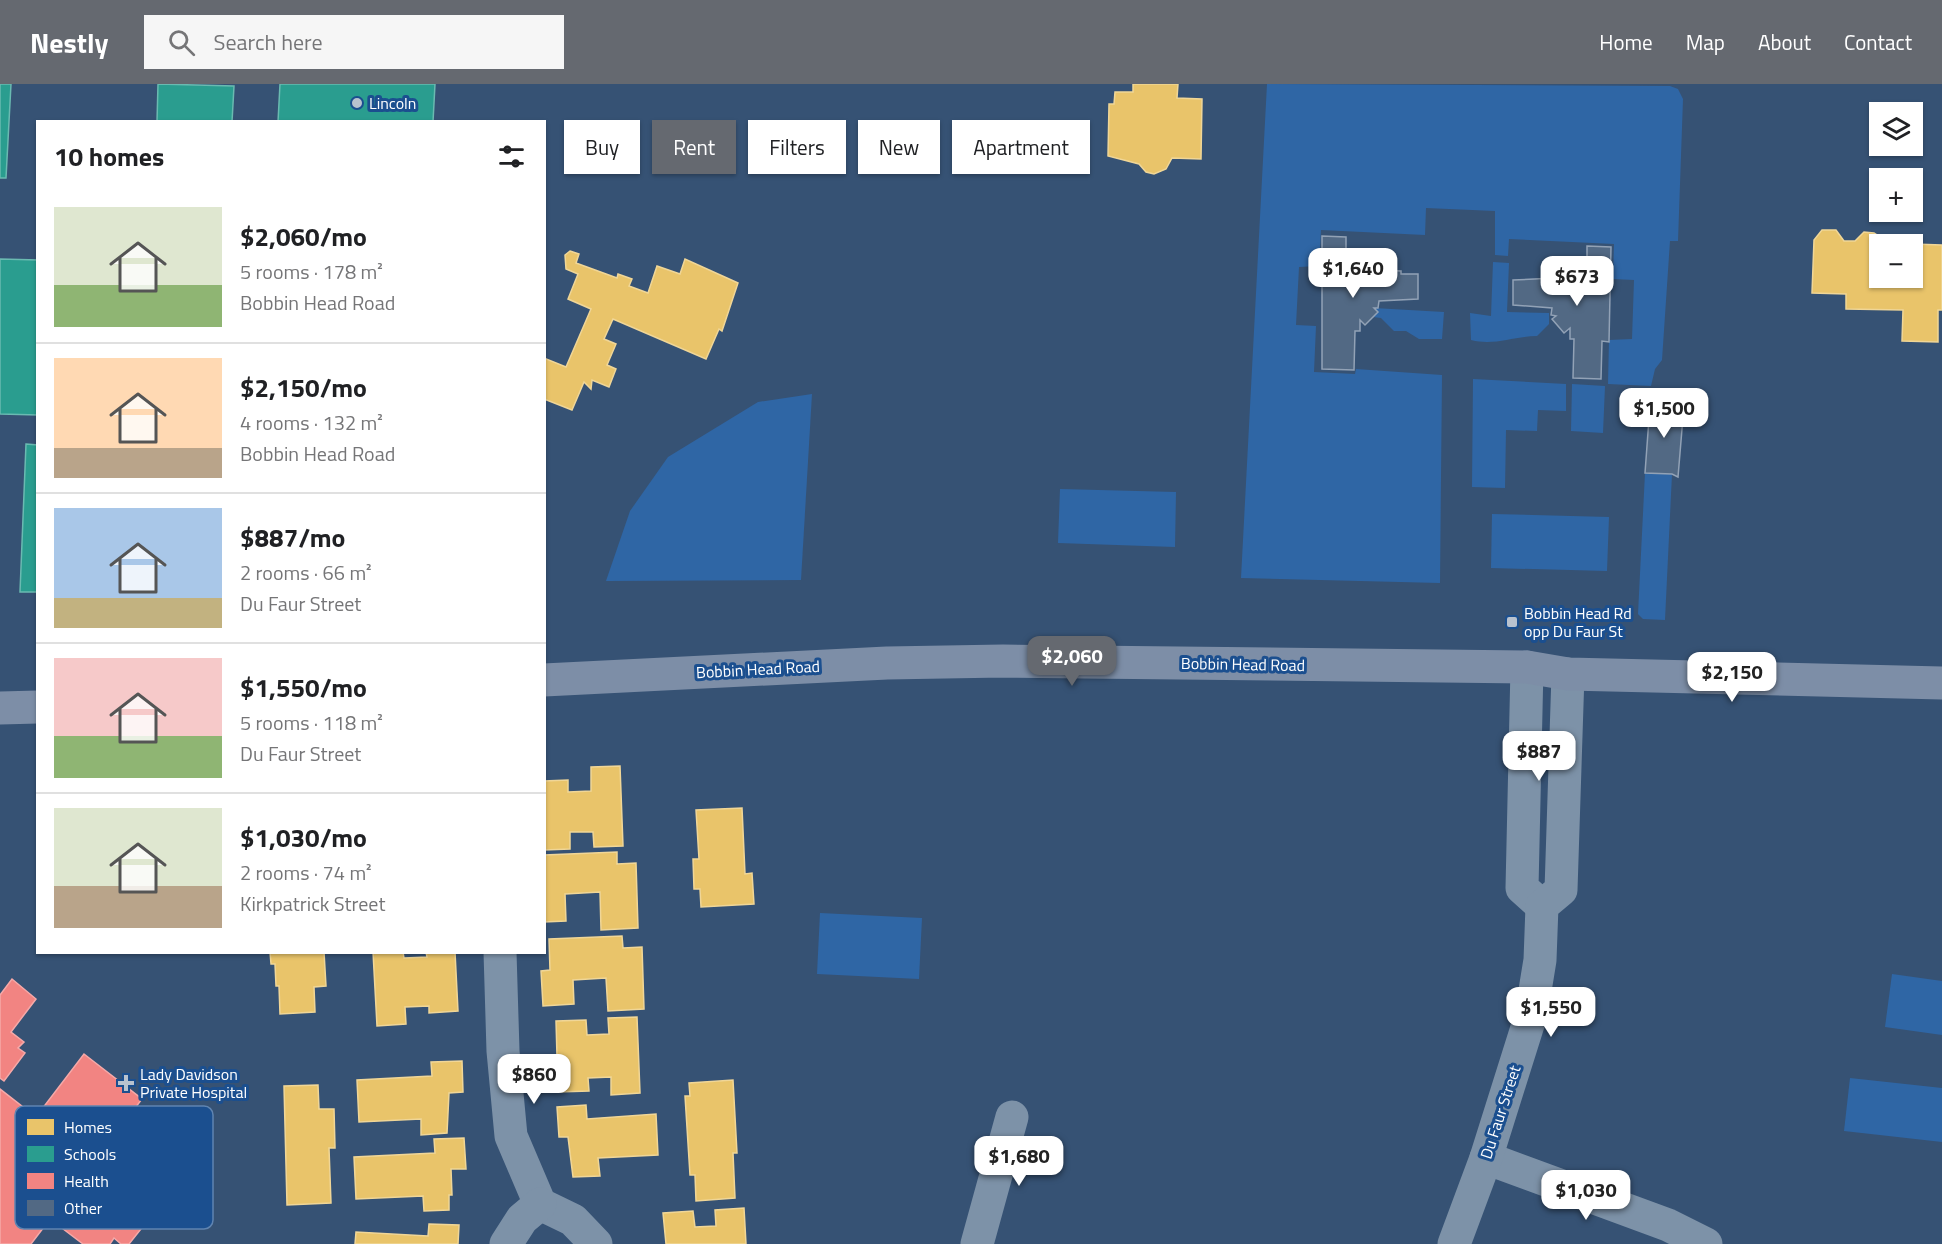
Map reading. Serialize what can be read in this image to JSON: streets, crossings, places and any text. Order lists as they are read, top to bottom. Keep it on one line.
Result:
{"streets":{"main road":["Bobbin Head Road"],"street":["Du Faur Street"]},"places":{"other":["Lincoln"],"transit":["Bobbin Head Rd opp Du Faur St"],"health":["Lady Davidson Private Hospital"]},"legend":["Homes","Schools","Health","Other"],"page":{"header":"Nestly","search":"Search here","nav":["Home","Map","About","Contact"],"map_buttons":["+","−"],"chip":["Buy","Rent","Filters","New","Apartment"],"heading":"10 homes","list":[{"name":"$2,060/mo","note":"5 rooms · 178 m² · Bobbin Head Road"},{"name":"$2,150/mo","note":"4 rooms · 132 m² · Bobbin Head Road"},{"name":"$887/mo","note":"2 rooms · 66 m² · Du Faur Street"},{"name":"$1,550/mo","note":"5 rooms · 118 m² · Du Faur Street"},{"name":"$1,030/mo","note":"2 rooms · 74 m² · Kirkpatrick Street"}],"price":["$1,640","$673","$1,500","$2,060","$2,150","$887","$1,550","$860","$1,680","$1,030"]}}
